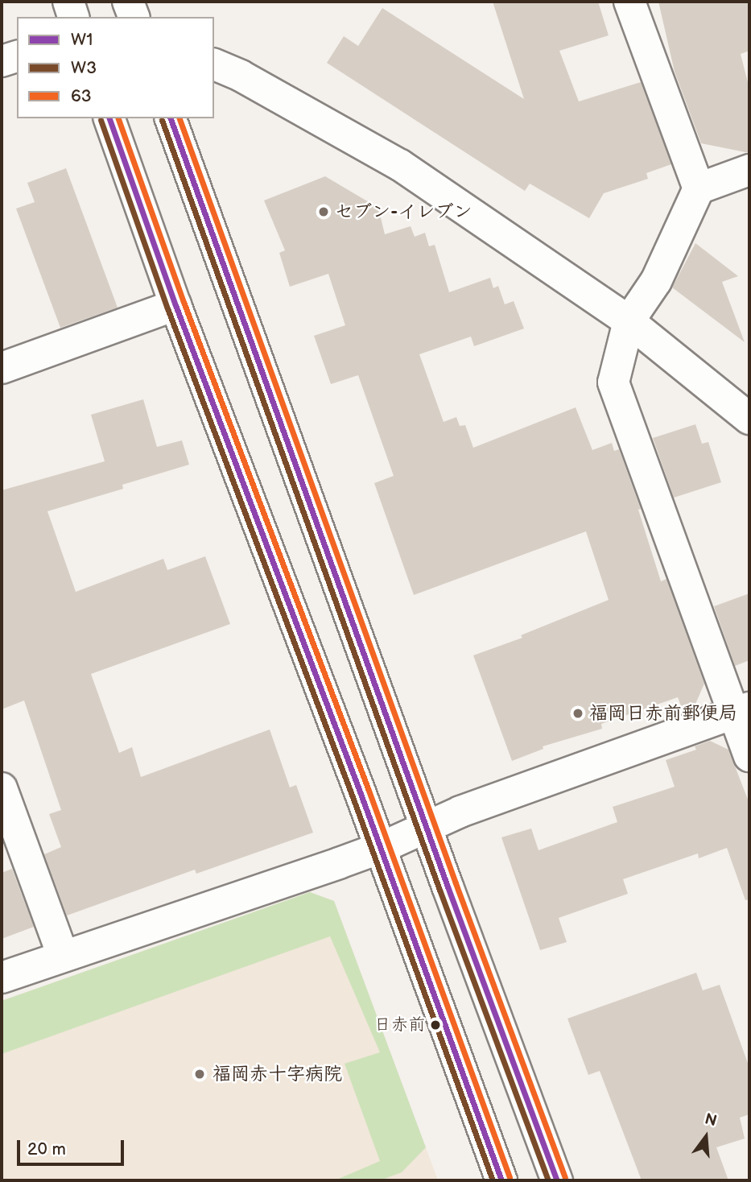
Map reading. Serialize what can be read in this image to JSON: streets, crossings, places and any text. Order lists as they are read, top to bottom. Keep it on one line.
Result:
{"places":["セブン-イレブン","福岡日赤前郵便局","日赤前","福岡赤十字病院"],"lines":["transit line W1","transit line 63","transit line W3"],"legend":["W1","W3","63"],"scale_bar":"20 m","north":"top"}
